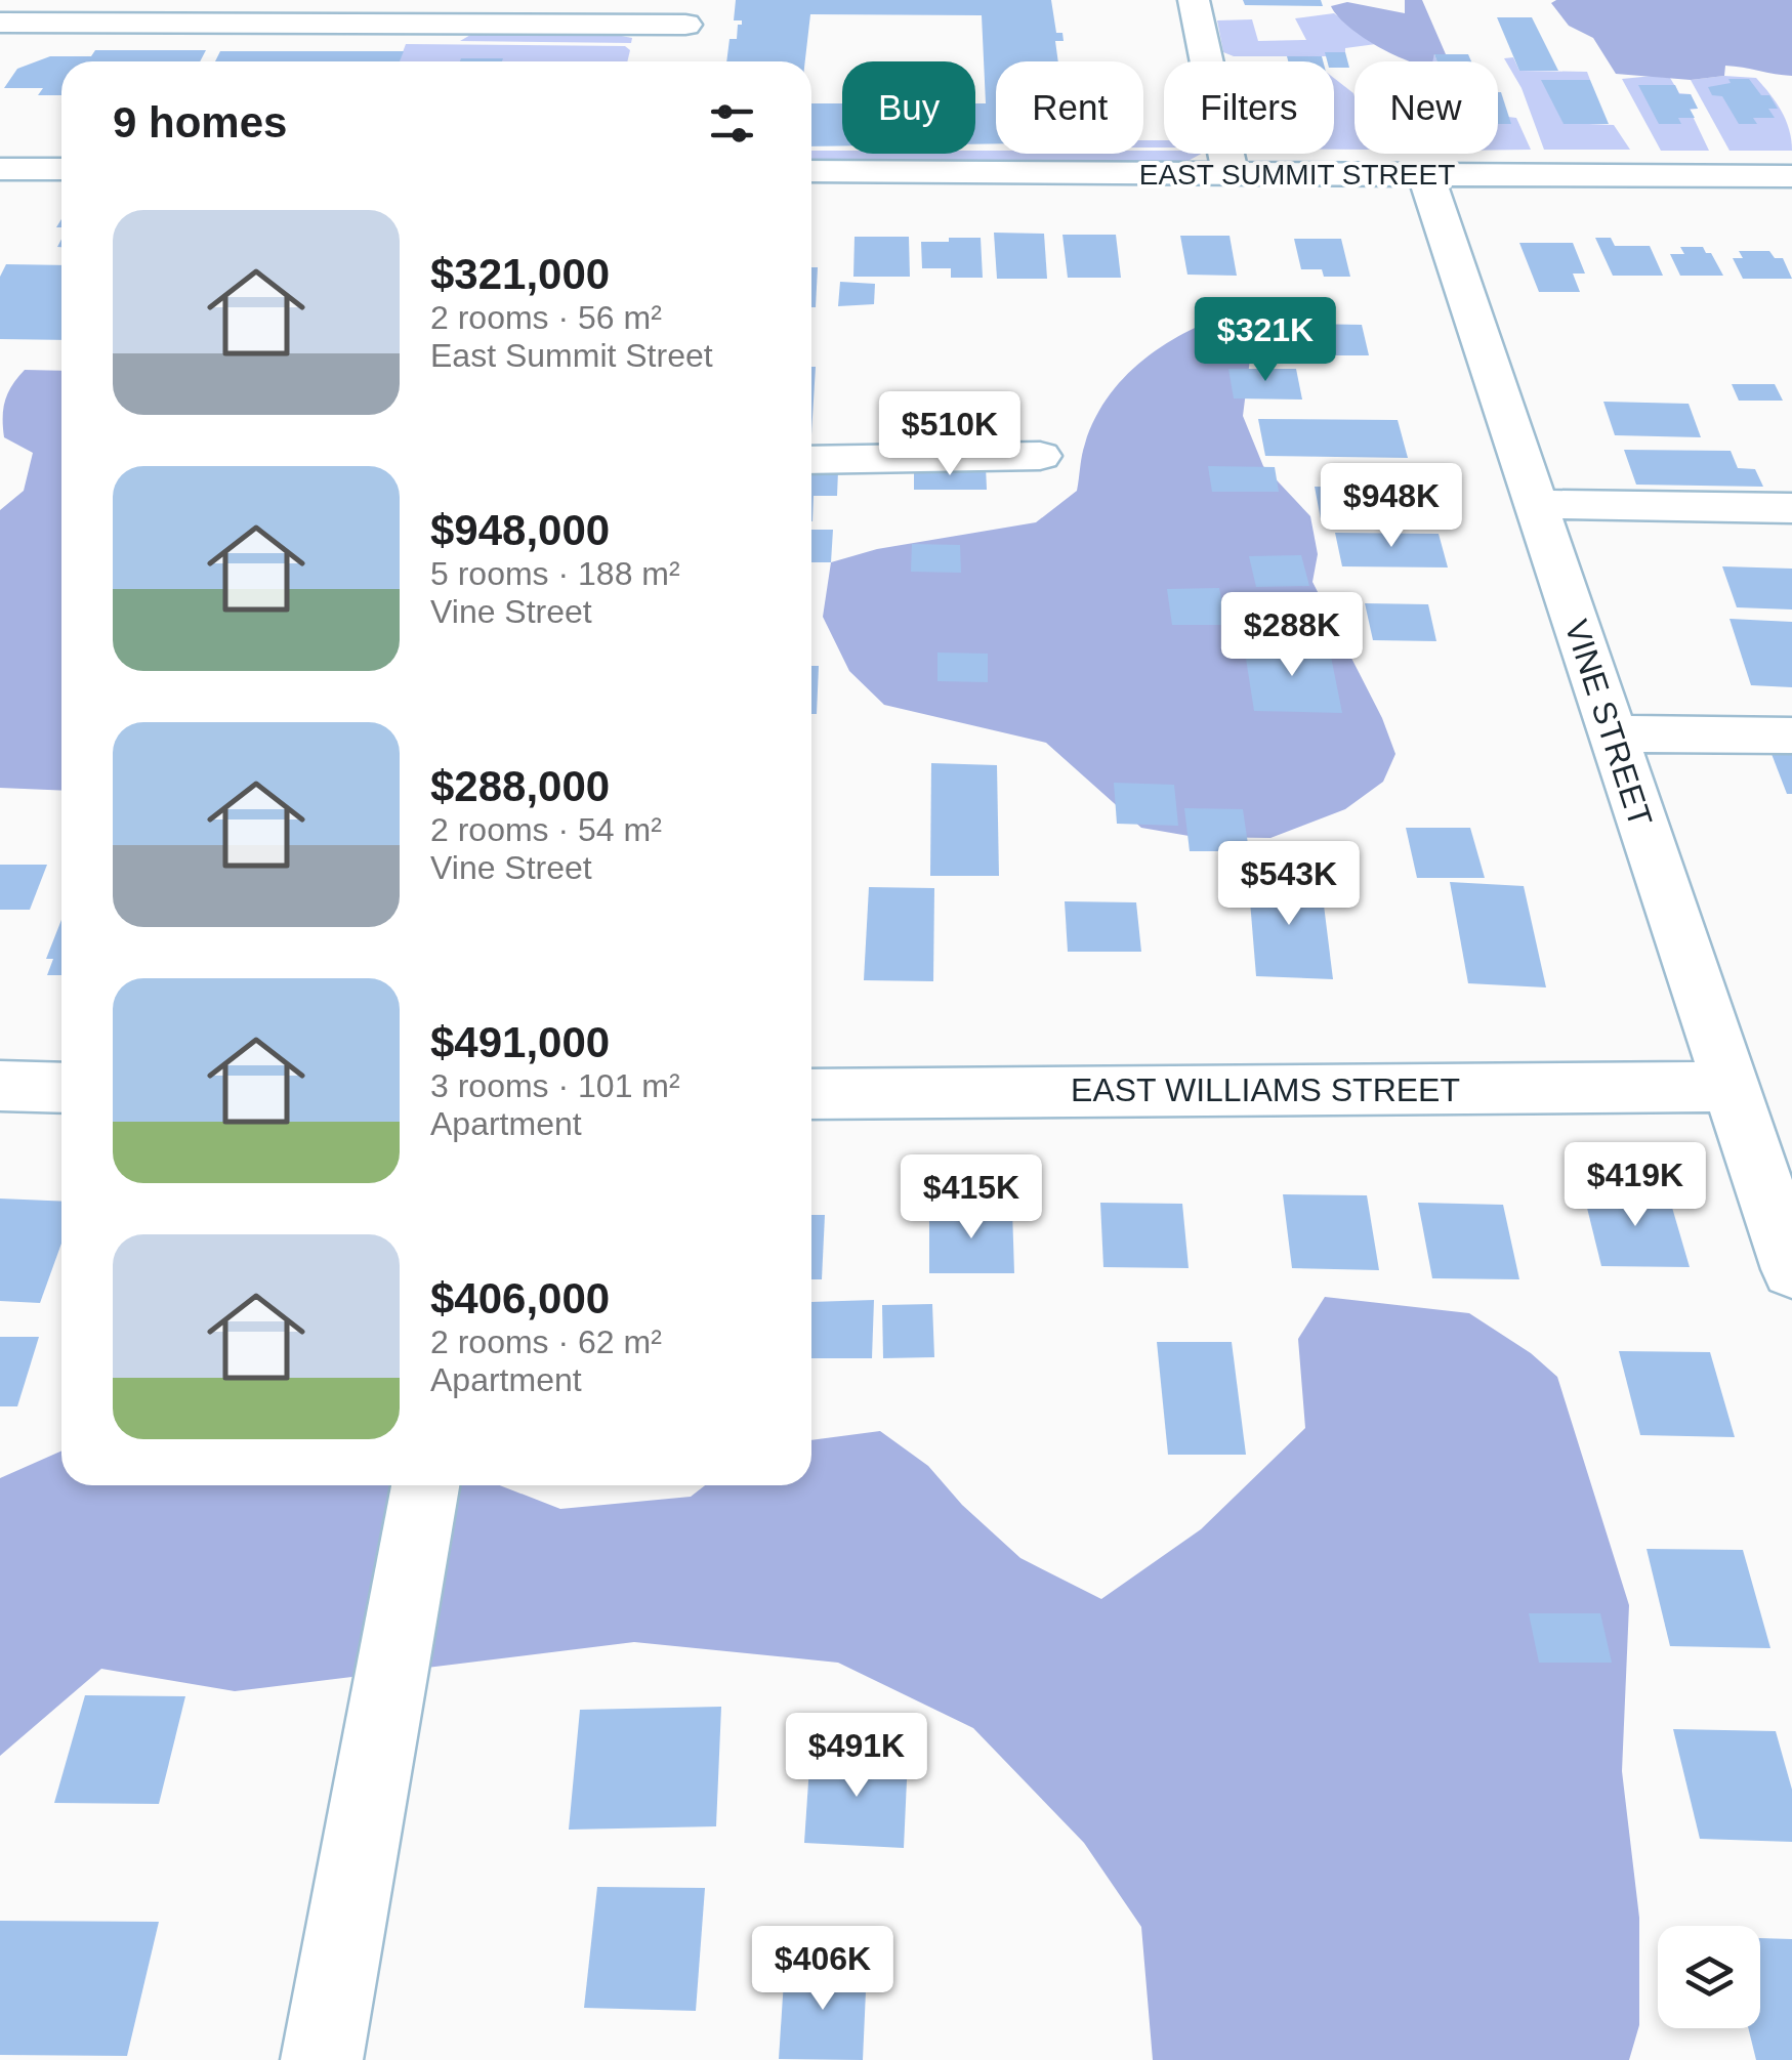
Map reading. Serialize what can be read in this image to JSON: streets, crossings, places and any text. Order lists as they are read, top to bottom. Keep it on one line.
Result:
{"streets":{"street":["EAST SUMMIT STREET","VINE STREET","EAST WILLIAMS STREET"]},"crossings":[["EAST SUMMIT STREET","VINE STREET"],["VINE STREET","EAST WILLIAMS STREET"]],"page":{"chip":["Buy","Rent","Filters","New"],"heading":"9 homes","list":[{"name":"$321,000","note":"2 rooms · 56 m² · East Summit Street"},{"name":"$948,000","note":"5 rooms · 188 m² · Vine Street"},{"name":"$288,000","note":"2 rooms · 54 m² · Vine Street"},{"name":"$491,000","note":"3 rooms · 101 m² · Apartment"},{"name":"$406,000","note":"2 rooms · 62 m² · Apartment"}],"price":["$321K","$510K","$948K","$288K","$543K","$419K","$415K","$491K","$406K"]}}
